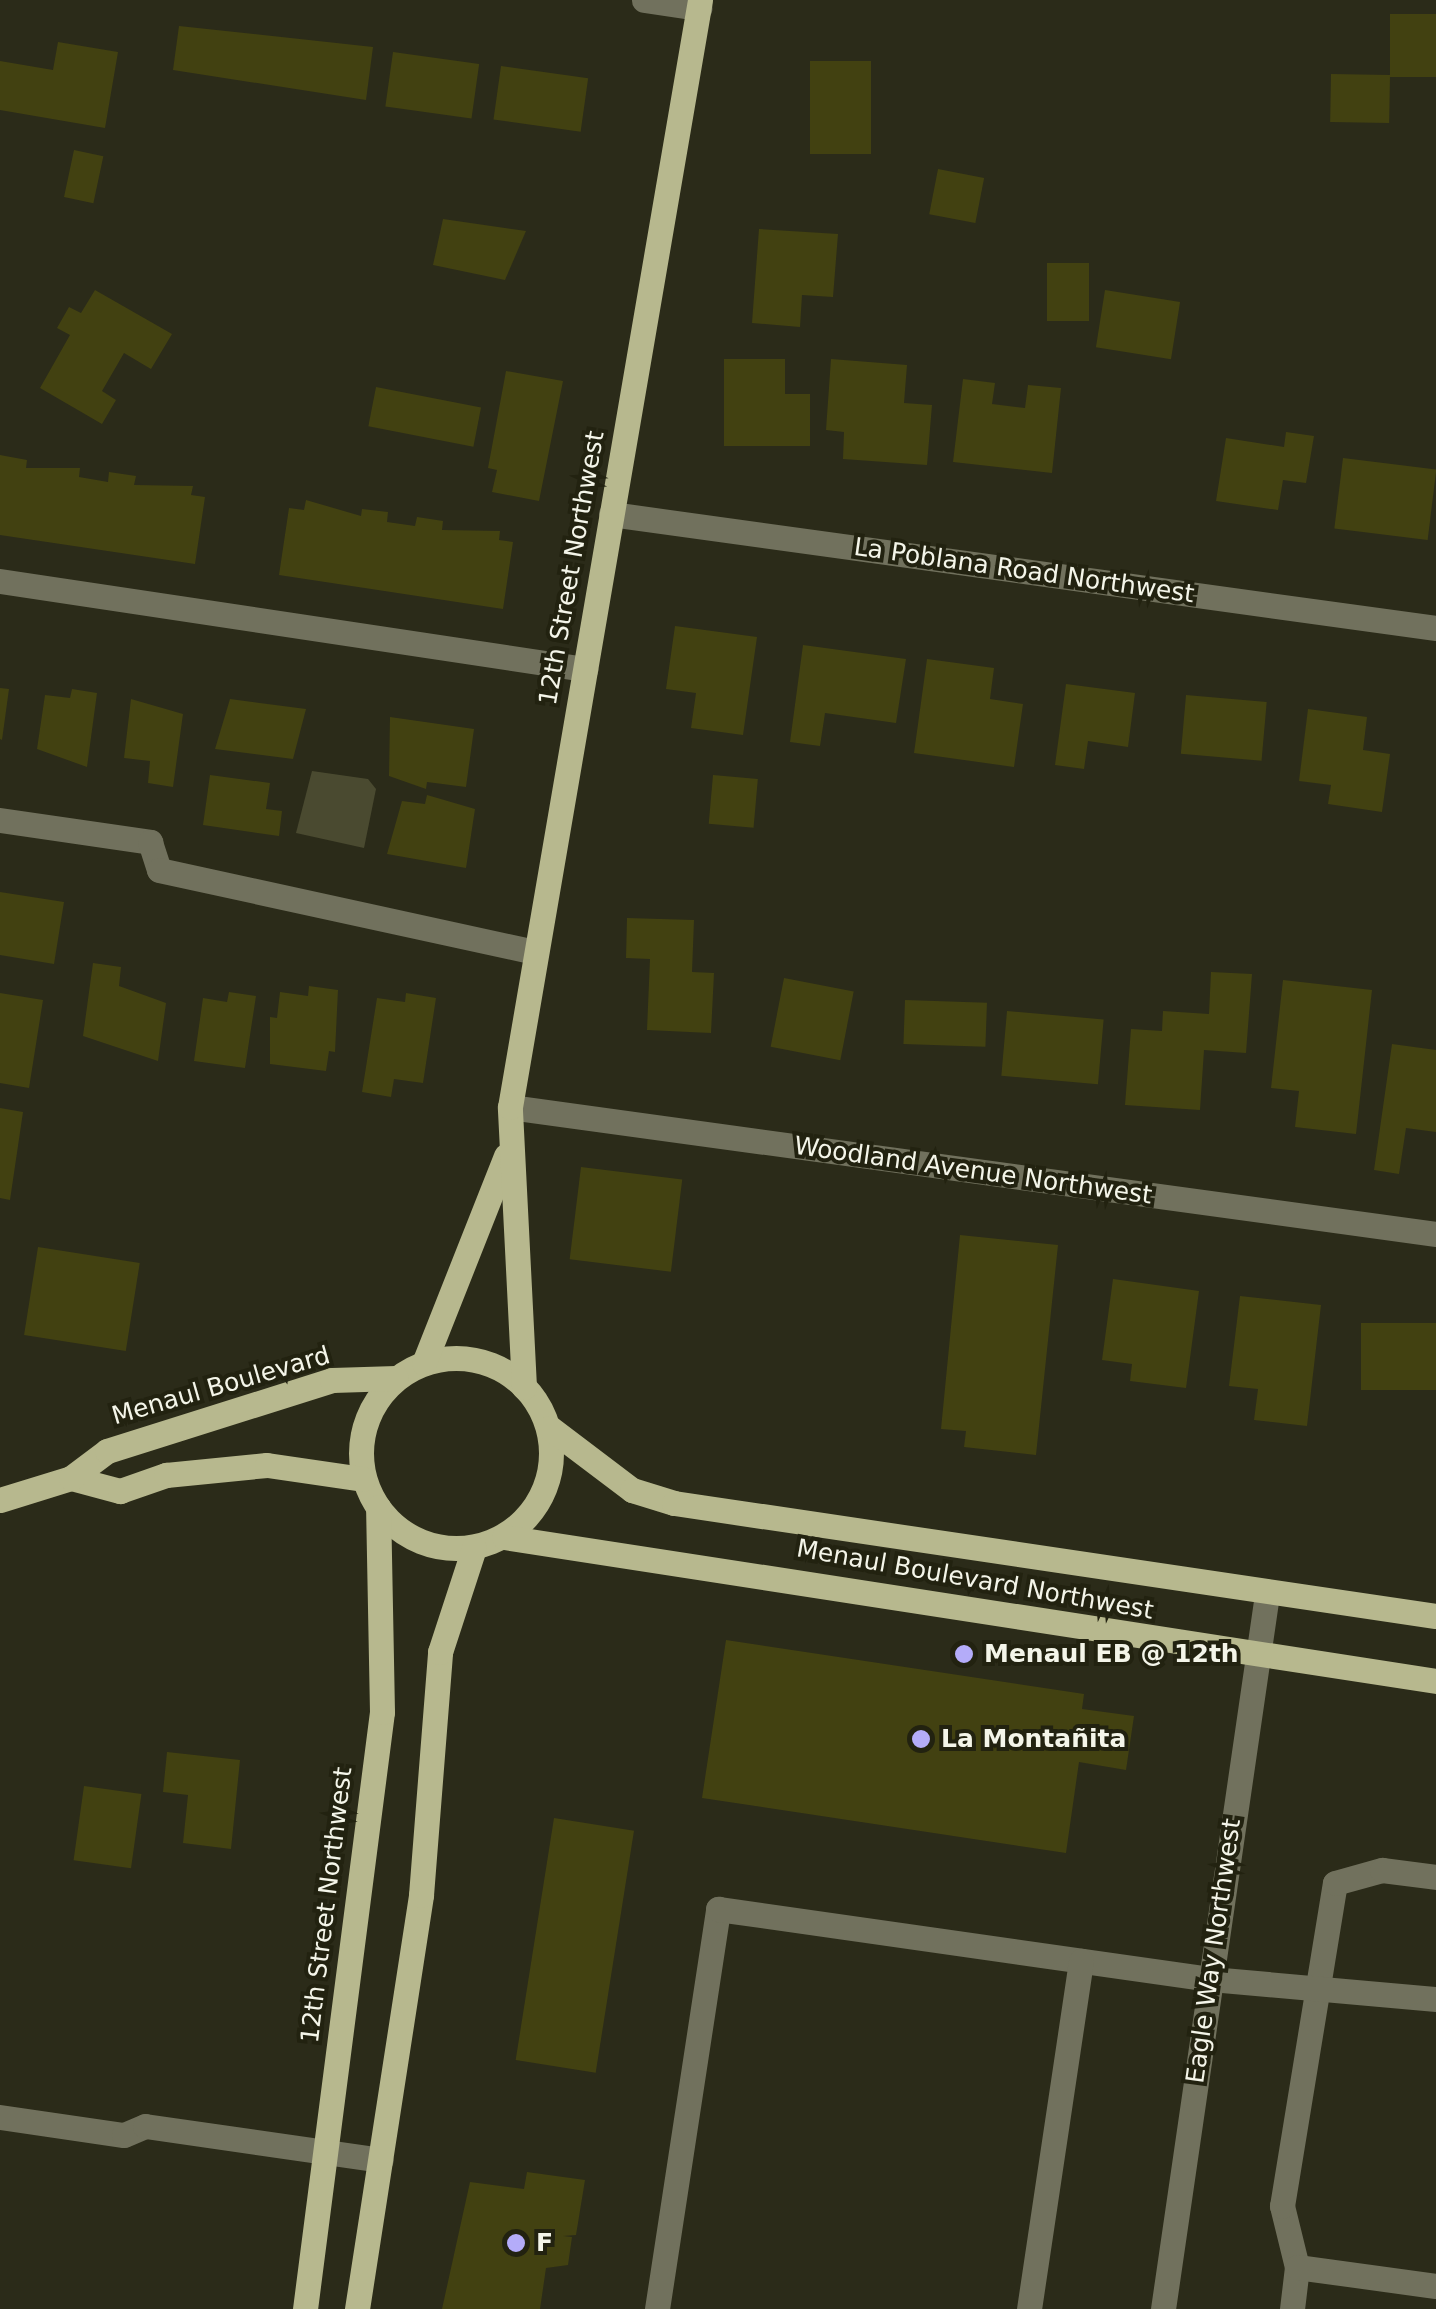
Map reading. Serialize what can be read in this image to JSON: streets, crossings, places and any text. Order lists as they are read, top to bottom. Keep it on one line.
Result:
{"streets":{"main road":["12th Street Northwest","Menaul Boulevard","Menaul Boulevard Northwest"],"street":["La Poblana Road Northwest","Woodland Avenue Northwest","Eagle Way Northwest"]},"crossings":[["12th Street Northwest","La Poblana Road Northwest"],["12th Street Northwest","Woodland Avenue Northwest"],["12th Street Northwest","Menaul Boulevard"],["12th Street Northwest","Menaul Boulevard Northwest"],["Menaul Boulevard","Menaul Boulevard Northwest"],["Menaul Boulevard Northwest","Eagle Way Northwest"]],"places":["Menaul EB @ 12th","La Montañita","F"]}
